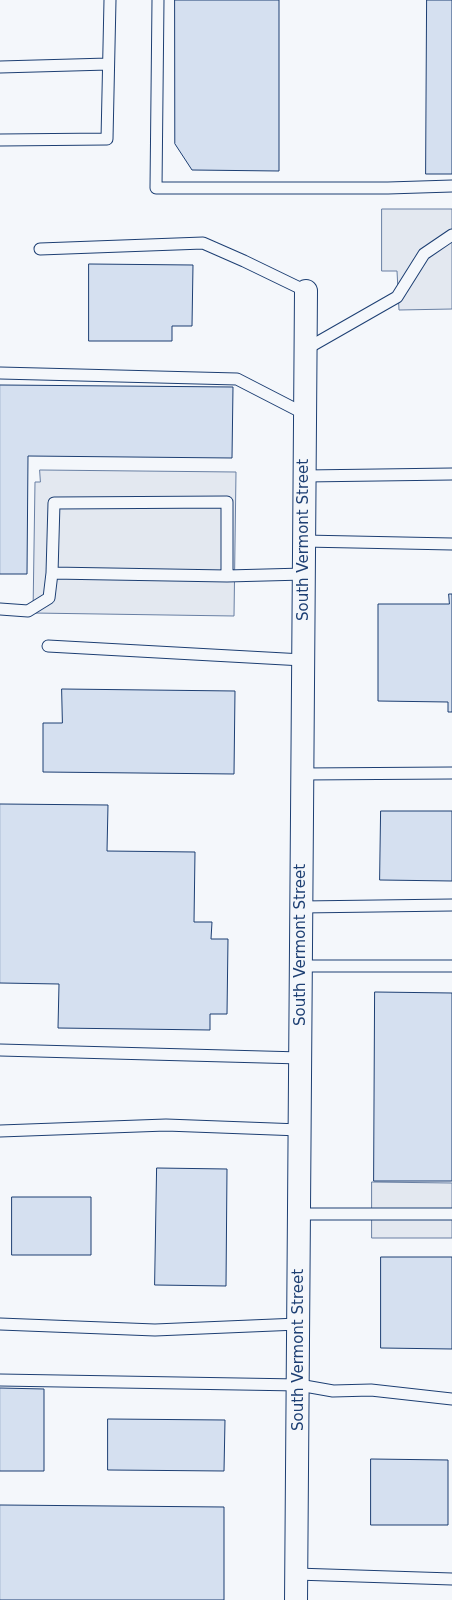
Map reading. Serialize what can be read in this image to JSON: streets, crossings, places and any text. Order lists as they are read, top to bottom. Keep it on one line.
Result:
{"streets":{"street":["South Vermont Street"]}}
